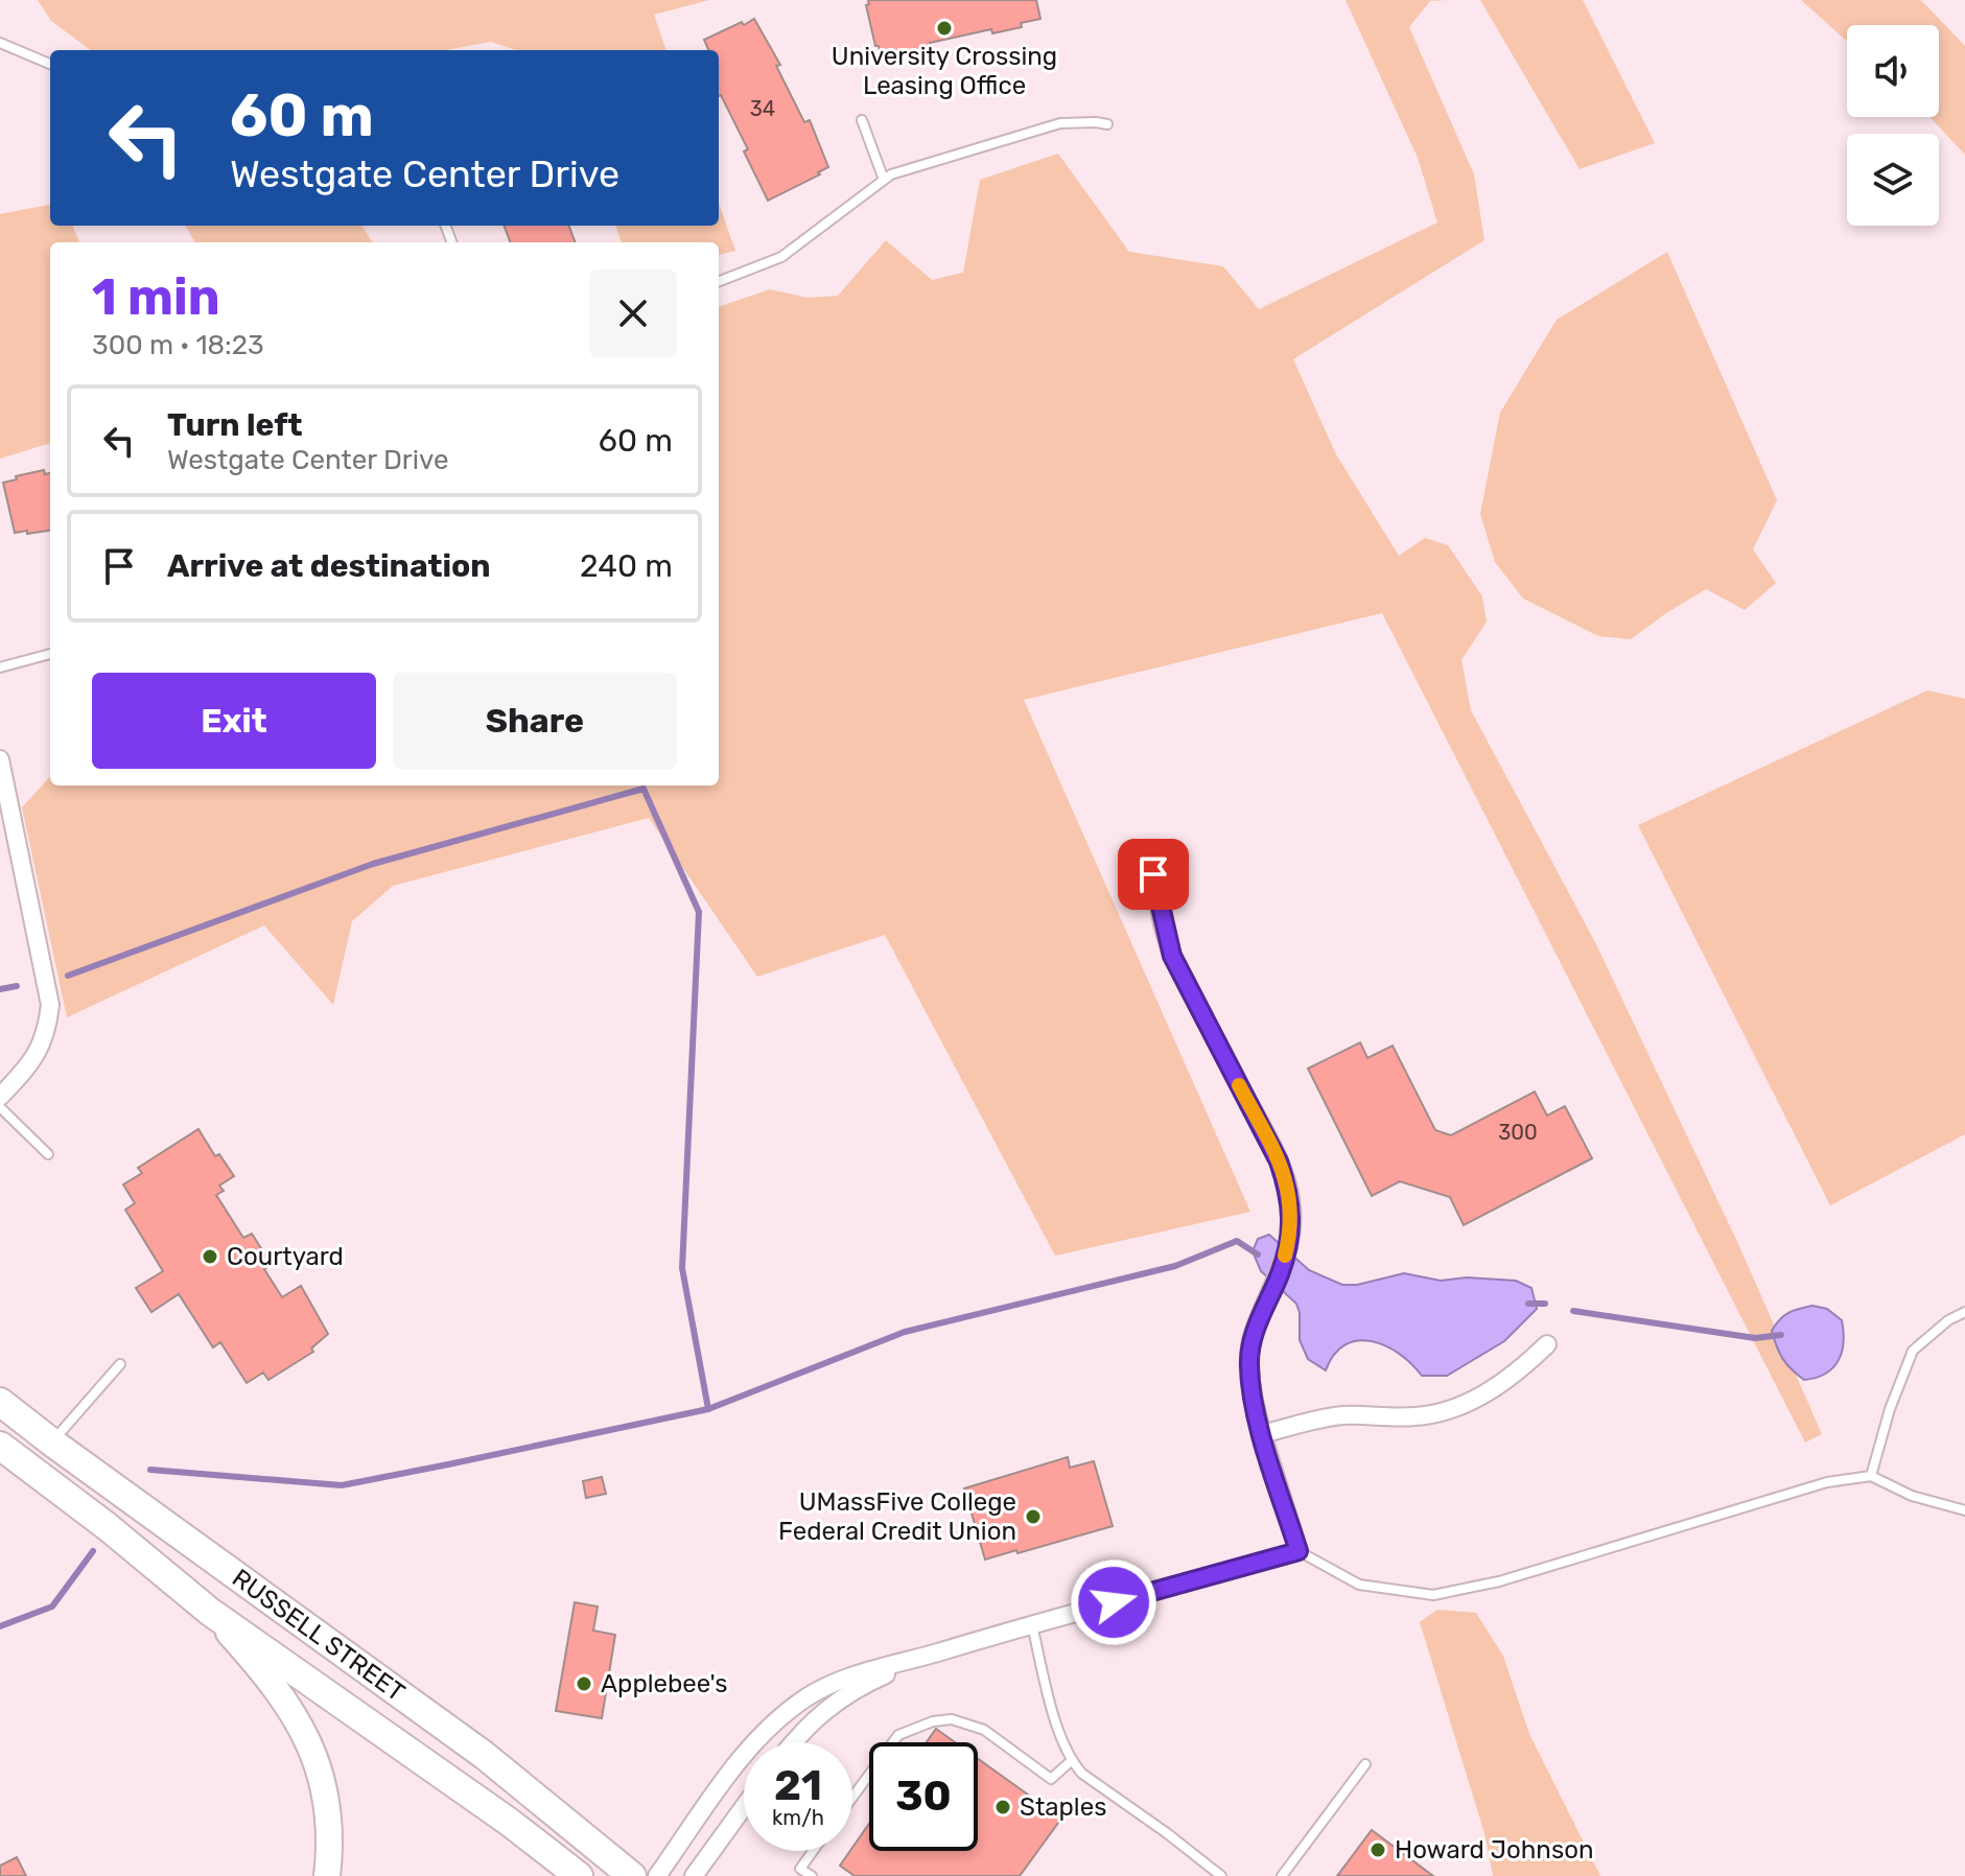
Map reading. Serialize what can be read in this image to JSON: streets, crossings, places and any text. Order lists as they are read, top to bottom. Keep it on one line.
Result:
{"streets":{"highway":["RUSSELL STREET"]},"places":["University Crossing Leasing Office","Courtyard","UMassFive College Federal Credit Union","Applebee's","Staples","Howard Johnson"],"house_numbers":["34","300"],"page":{"turn":["60 m","Westgate Center Drive"],"heading":["1 min","300 m · 18:23"],"list":[{"name":"Turn left","note":"Westgate Center Drive","value":"60 m"},{"name":"Arrive at destination","value":"240 m"}],"buttons":["Exit","Share"],"speed":"21 km/h","limit":"30"}}
